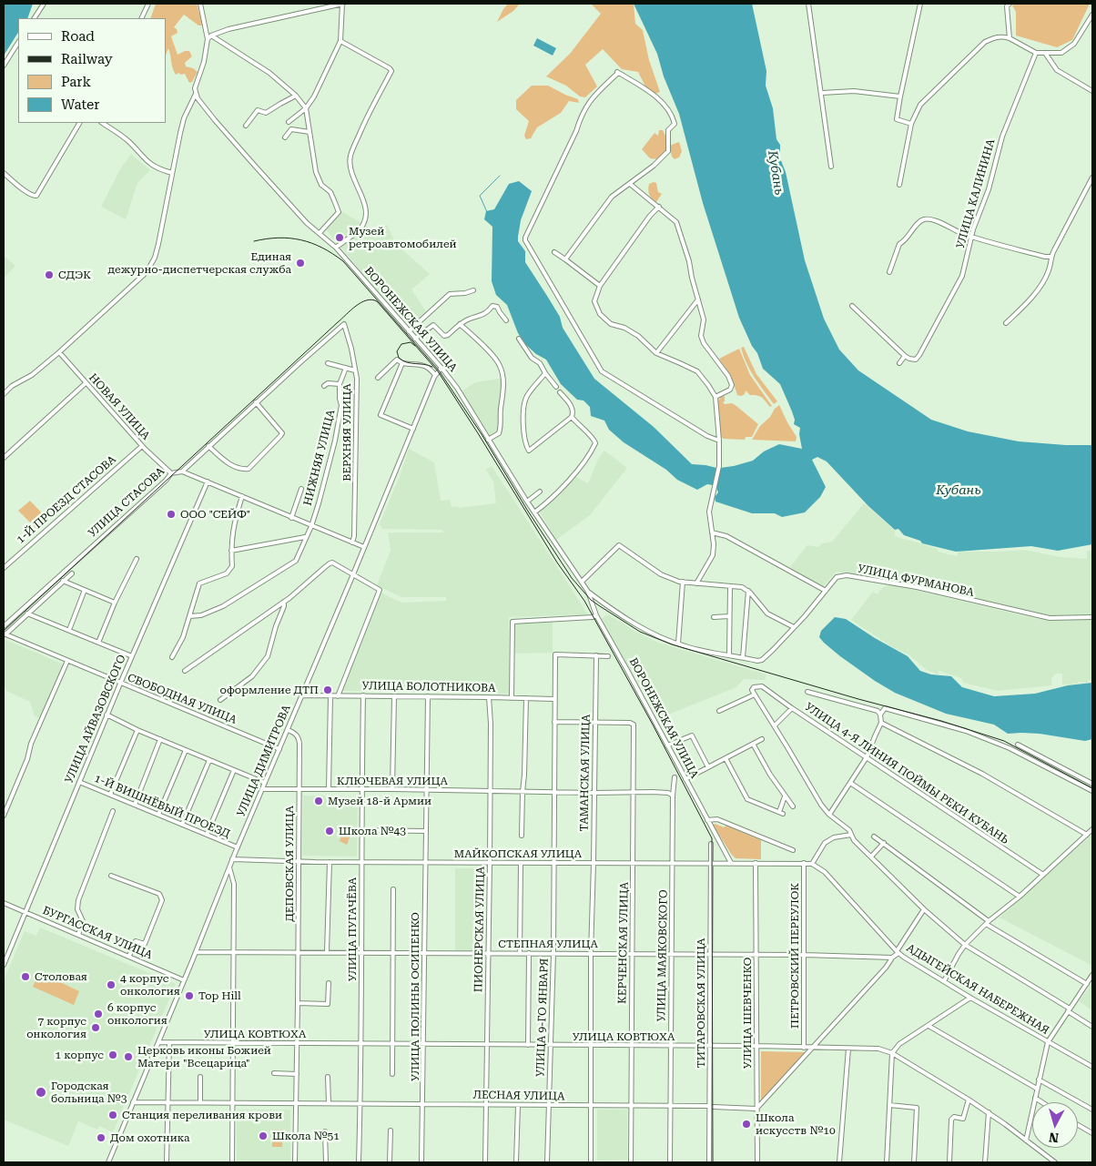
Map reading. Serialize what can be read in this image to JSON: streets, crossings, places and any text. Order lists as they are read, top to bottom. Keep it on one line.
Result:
{"streets":{"street":["УЛИЦА КАЛИНИНА","ВОРОНЕЖСКАЯ УЛИЦА","НОВАЯ УЛИЦА","ВЕРХНЯЯ УЛИЦА","НИЖНЯЯ УЛИЦА","1-Й ПРОЕЗД СТАСОВА","УЛИЦА СТАСОВА","УЛИЦА ФУРМАНОВА","УЛИЦА БОЛОТНИКОВА","СВОБОДНАЯ УЛИЦА","УЛИЦА АЙВАЗОВСКОГО","УЛИЦА ДИМИТРОВА","ТАМАНСКАЯ УЛИЦА","УЛИЦА 4-Я ЛИНИЯ ПОЙМЫ РЕКИ КУБАНЬ","КЛЮЧЕВАЯ УЛИЦА","1-Й ВИШНЁВЫЙ ПРОЕЗД","МАЙКОПСКАЯ УЛИЦА","ДЕПОВСКАЯ УЛИЦА","УЛИЦА ПУГАЧЁВА","ПИОНЕРСКАЯ УЛИЦА","БУРГАССКАЯ УЛИЦА","КЕРЧЕНСКАЯ УЛИЦА","СТЕПНАЯ УЛИЦА","УЛИЦА МАЯКОВСКОГО","ПЕТРОВСКИЙ ПЕРЕУЛОК","АДЫГЕЙСКАЯ НАБЕРЕЖНАЯ","УЛИЦА ПОЛИНЫ ОСИПЕНКО","ТИТАРОВСКАЯ УЛИЦА","УЛИЦА ШЕВЧЕНКО","УЛИЦА 9-ГО ЯНВАРЯ","УЛИЦА КОВТЮХА","ЛЕСНАЯ УЛИЦА"]},"crossings":[["ВОРОНЕЖСКАЯ УЛИЦА","УЛИЦА ДИМИТРОВА"],["ВОРОНЕЖСКАЯ УЛИЦА","МАЙКОПСКАЯ УЛИЦА"],["НОВАЯ УЛИЦА","1-Й ПРОЕЗД СТАСОВА"],["НОВАЯ УЛИЦА","УЛИЦА СТАСОВА"],["ВЕРХНЯЯ УЛИЦА","УЛИЦА СТАСОВА"],["УЛИЦА БОЛОТНИКОВА","УЛИЦА ДИМИТРОВА"],["УЛИЦА БОЛОТНИКОВА","УЛИЦА ПУГАЧЁВА"],["УЛИЦА БОЛОТНИКОВА","ПИОНЕРСКАЯ УЛИЦА"],["УЛИЦА БОЛОТНИКОВА","УЛИЦА ПОЛИНЫ ОСИПЕНКО"],["УЛИЦА БОЛОТНИКОВА","УЛИЦА 9-ГО ЯНВАРЯ"],["СВОБОДНАЯ УЛИЦА","УЛИЦА АЙВАЗОВСКОГО"],["СВОБОДНАЯ УЛИЦА","УЛИЦА ДИМИТРОВА"],["УЛИЦА АЙВАЗОВСКОГО","1-Й ВИШНЁВЫЙ ПРОЕЗД"],["УЛИЦА АЙВАЗОВСКОГО","БУРГАССКАЯ УЛИЦА"],["УЛИЦА ДИМИТРОВА","КЛЮЧЕВАЯ УЛИЦА"],["УЛИЦА ДИМИТРОВА","1-Й ВИШНЁВЫЙ ПРОЕЗД"],["УЛИЦА ДИМИТРОВА","МАЙКОПСКАЯ УЛИЦА"],["УЛИЦА ДИМИТРОВА","ДЕПОВСКАЯ УЛИЦА"],["УЛИЦА ДИМИТРОВА","БУРГАССКАЯ УЛИЦА"],["УЛИЦА ДИМИТРОВА","СТЕПНАЯ УЛИЦА"],["УЛИЦА ДИМИТРОВА","УЛИЦА КОВТЮХА"],["УЛИЦА ДИМИТРОВА","ЛЕСНАЯ УЛИЦА"],["ТАМАНСКАЯ УЛИЦА","КЛЮЧЕВАЯ УЛИЦА"],["ТАМАНСКАЯ УЛИЦА","МАЙКОПСКАЯ УЛИЦА"],["ТАМАНСКАЯ УЛИЦА","КЕРЧЕНСКАЯ УЛИЦА"],["ТАМАНСКАЯ УЛИЦА","СТЕПНАЯ УЛИЦА"],["ТАМАНСКАЯ УЛИЦА","УЛИЦА 9-ГО ЯНВАРЯ"],["ТАМАНСКАЯ УЛИЦА","УЛИЦА КОВТЮХА"],["ТАМАНСКАЯ УЛИЦА","ЛЕСНАЯ УЛИЦА"],["КЛЮЧЕВАЯ УЛИЦА","ДЕПОВСКАЯ УЛИЦА"],["КЛЮЧЕВАЯ УЛИЦА","УЛИЦА ПУГАЧЁВА"],["КЛЮЧЕВАЯ УЛИЦА","ПИОНЕРСКАЯ УЛИЦА"],["КЛЮЧЕВАЯ УЛИЦА","КЕРЧЕНСКАЯ УЛИЦА"],["КЛЮЧЕВАЯ УЛИЦА","УЛИЦА МАЯКОВСКОГО"],["КЛЮЧЕВАЯ УЛИЦА","УЛИЦА ПОЛИНЫ ОСИПЕНКО"],["КЛЮЧЕВАЯ УЛИЦА","УЛИЦА 9-ГО ЯНВАРЯ"],["МАЙКОПСКАЯ УЛИЦА","ДЕПОВСКАЯ УЛИЦА"],["МАЙКОПСКАЯ УЛИЦА","УЛИЦА ПУГАЧЁВА"],["МАЙКОПСКАЯ УЛИЦА","ПИОНЕРСКАЯ УЛИЦА"],["МАЙКОПСКАЯ УЛИЦА","КЕРЧЕНСКАЯ УЛИЦА"],["МАЙКОПСКАЯ УЛИЦА","УЛИЦА МАЯКОВСКОГО"],["МАЙКОПСКАЯ УЛИЦА","ПЕТРОВСКИЙ ПЕРЕУЛОК"],["МАЙКОПСКАЯ УЛИЦА","УЛИЦА ПОЛИНЫ ОСИПЕНКО"],["МАЙКОПСКАЯ УЛИЦА","ТИТАРОВСКАЯ УЛИЦА"],["МАЙКОПСКАЯ УЛИЦА","УЛИЦА ШЕВЧЕНКО"],["МАЙКОПСКАЯ УЛИЦА","УЛИЦА 9-ГО ЯНВАРЯ"],["ДЕПОВСКАЯ УЛИЦА","СТЕПНАЯ УЛИЦА"],["ДЕПОВСКАЯ УЛИЦА","УЛИЦА КОВТЮХА"],["ДЕПОВСКАЯ УЛИЦА","ЛЕСНАЯ УЛИЦА"],["УЛИЦА ПУГАЧЁВА","СТЕПНАЯ УЛИЦА"],["УЛИЦА ПУГАЧЁВА","УЛИЦА КОВТЮХА"],["УЛИЦА ПУГАЧЁВА","ЛЕСНАЯ УЛИЦА"],["ПИОНЕРСКАЯ УЛИЦА","СТЕПНАЯ УЛИЦА"],["ПИОНЕРСКАЯ УЛИЦА","УЛИЦА КОВТЮХА"],["ПИОНЕРСКАЯ УЛИЦА","ЛЕСНАЯ УЛИЦА"],["КЕРЧЕНСКАЯ УЛИЦА","СТЕПНАЯ УЛИЦА"],["КЕРЧЕНСКАЯ УЛИЦА","УЛИЦА КОВТЮХА"],["КЕРЧЕНСКАЯ УЛИЦА","ЛЕСНАЯ УЛИЦА"],["СТЕПНАЯ УЛИЦА","УЛИЦА МАЯКОВСКОГО"],["СТЕПНАЯ УЛИЦА","ПЕТРОВСКИЙ ПЕРЕУЛОК"],["СТЕПНАЯ УЛИЦА","АДЫГЕЙСКАЯ НАБЕРЕЖНАЯ"],["СТЕПНАЯ УЛИЦА","УЛИЦА ПОЛИНЫ ОСИПЕНКО"],["СТЕПНАЯ УЛИЦА","ТИТАРОВСКАЯ УЛИЦА"],["СТЕПНАЯ УЛИЦА","УЛИЦА ШЕВЧЕНКО"],["СТЕПНАЯ УЛИЦА","УЛИЦА 9-ГО ЯНВАРЯ"],["УЛИЦА МАЯКОВСКОГО","УЛИЦА КОВТЮХА"],["УЛИЦА МАЯКОВСКОГО","ЛЕСНАЯ УЛИЦА"],["ПЕТРОВСКИЙ ПЕРЕУЛОК","УЛИЦА КОВТЮХА"],["УЛИЦА ПОЛИНЫ ОСИПЕНКО","УЛИЦА КОВТЮХА"],["УЛИЦА ПОЛИНЫ ОСИПЕНКО","ЛЕСНАЯ УЛИЦА"],["ТИТАРОВСКАЯ УЛИЦА","УЛИЦА КОВТЮХА"],["ТИТАРОВСКАЯ УЛИЦА","ЛЕСНАЯ УЛИЦА"],["УЛИЦА ШЕВЧЕНКО","УЛИЦА КОВТЮХА"],["УЛИЦА ШЕВЧЕНКО","ЛЕСНАЯ УЛИЦА"],["УЛИЦА 9-ГО ЯНВАРЯ","УЛИЦА КОВТЮХА"],["УЛИЦА 9-ГО ЯНВАРЯ","ЛЕСНАЯ УЛИЦА"]],"water":["Кубань"],"places":["Музей ретроавтомобилей","Единая дежурно-диспетчерская служба","СДЭК","ООО \"СЕЙФ\"","оформление ДТП","Музей 18-й Армии","Школа №43","Столовая","4 корпус онкология","Top Hill","6 корпус онкология","7 корпус онкология","1 корпус","Церковь иконы Божией Матери \"Всецарица\"","Городская больница №3","Станция переливания крови","Школа искусств №10","Школа №51","Дом охотника"],"legend":["Road","Railway","Park","Water"],"north":"bottom"}
